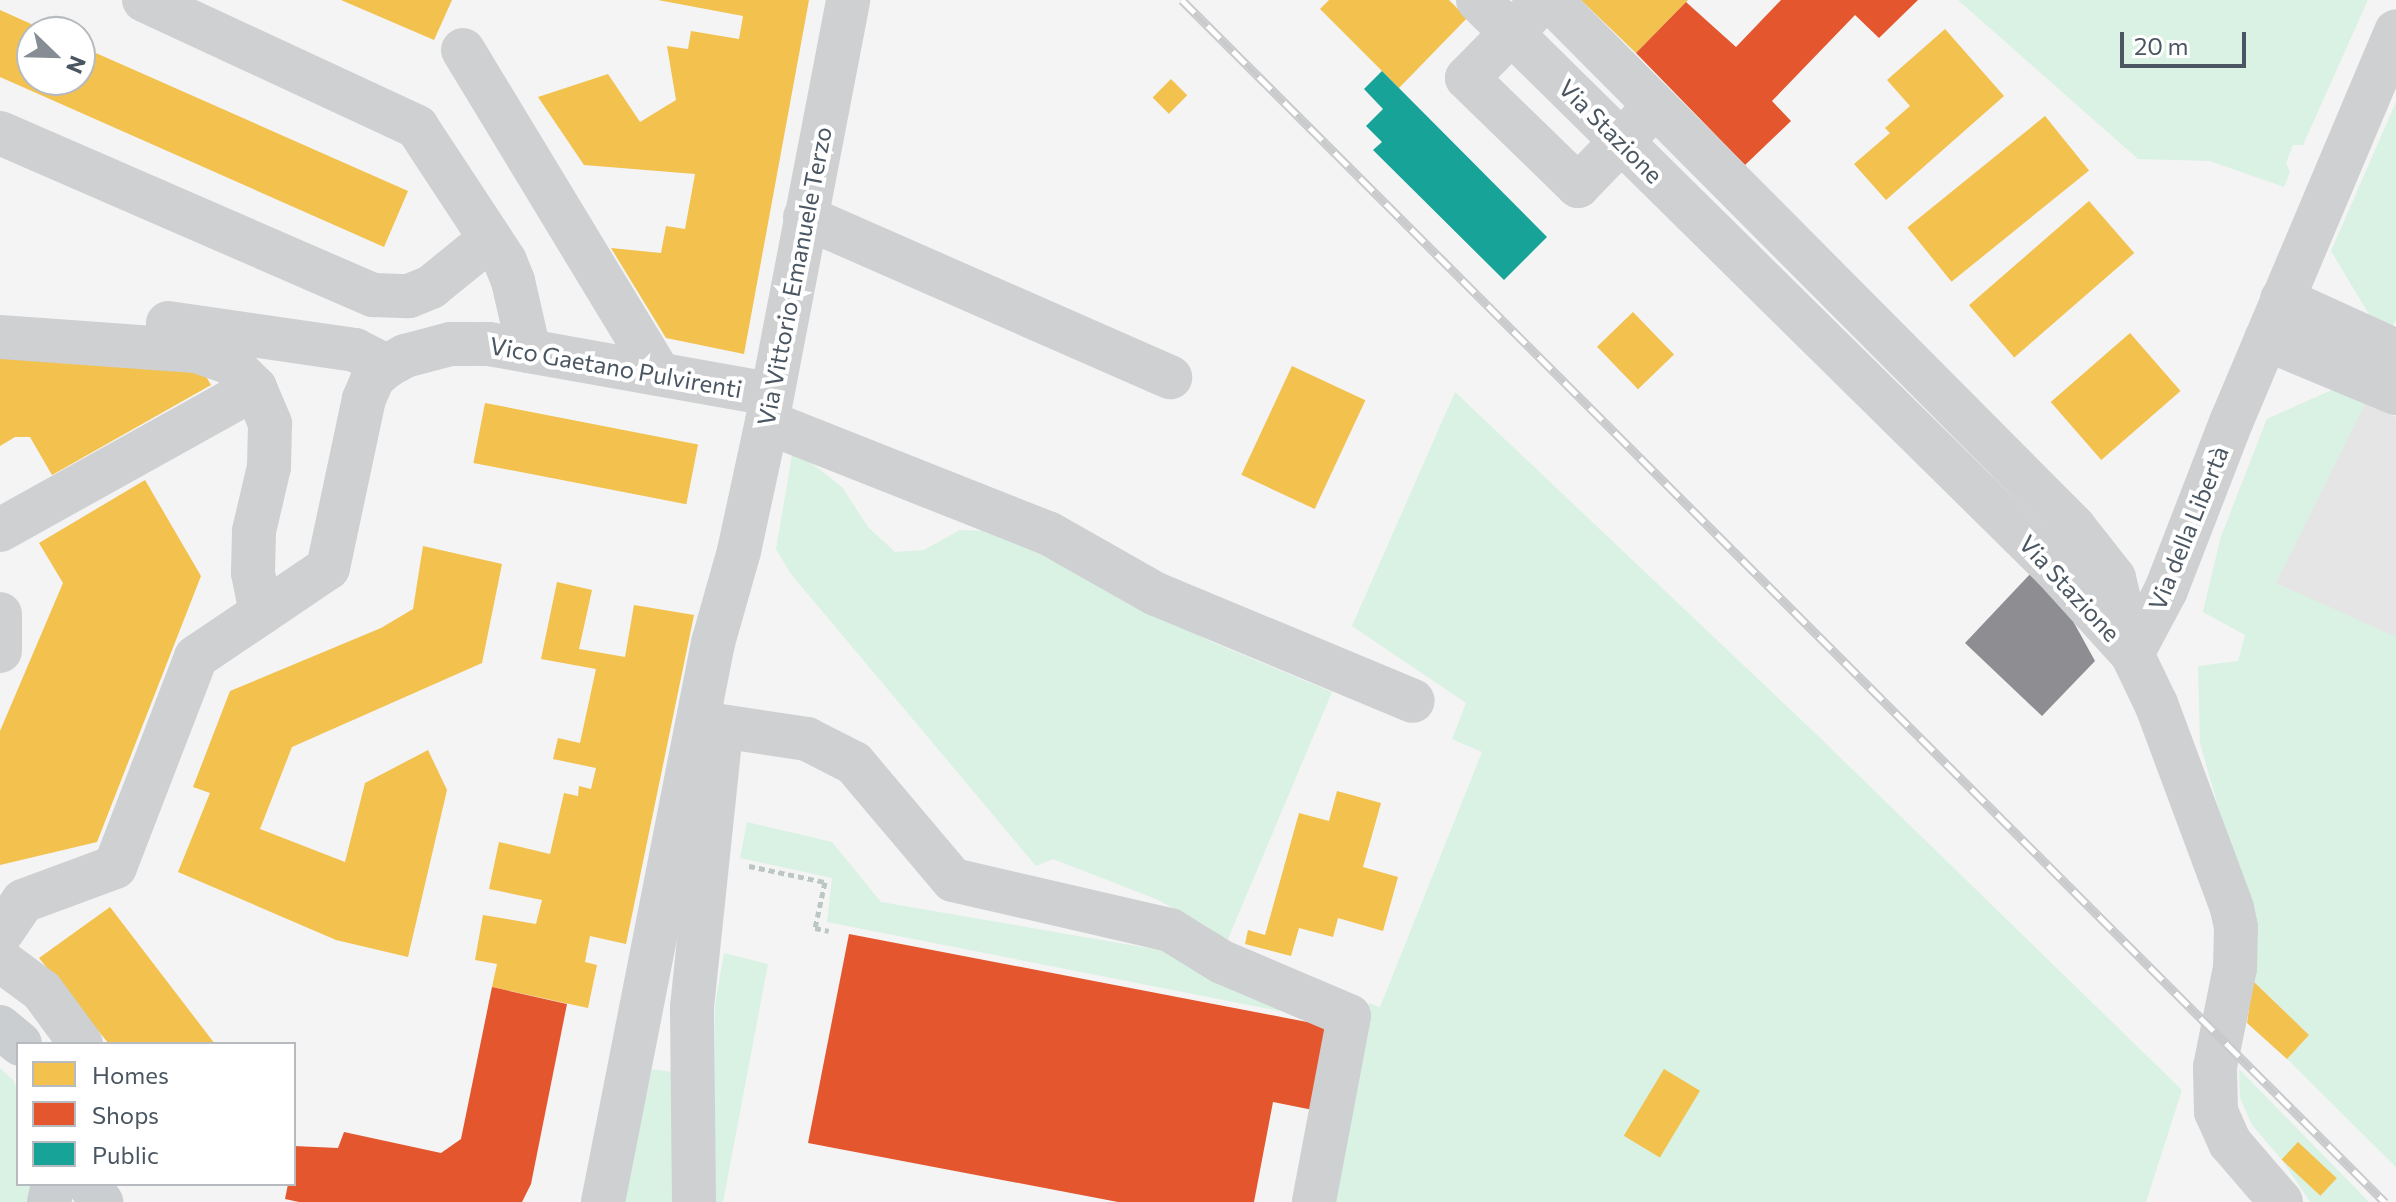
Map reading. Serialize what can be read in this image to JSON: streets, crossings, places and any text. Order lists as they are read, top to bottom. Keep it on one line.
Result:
{"streets":{"street":["Via Stazione","Via Vittorio Emanuele Terzo","Vico Gaetano Pulvirenti","Via della Libertà"]},"crossings":[["Via Stazione","Via della Libertà"],["Via Vittorio Emanuele Terzo","Vico Gaetano Pulvirenti"]],"legend":["Homes","Shops","Public"],"scale_bar":"20 m","north":"bottom right"}
